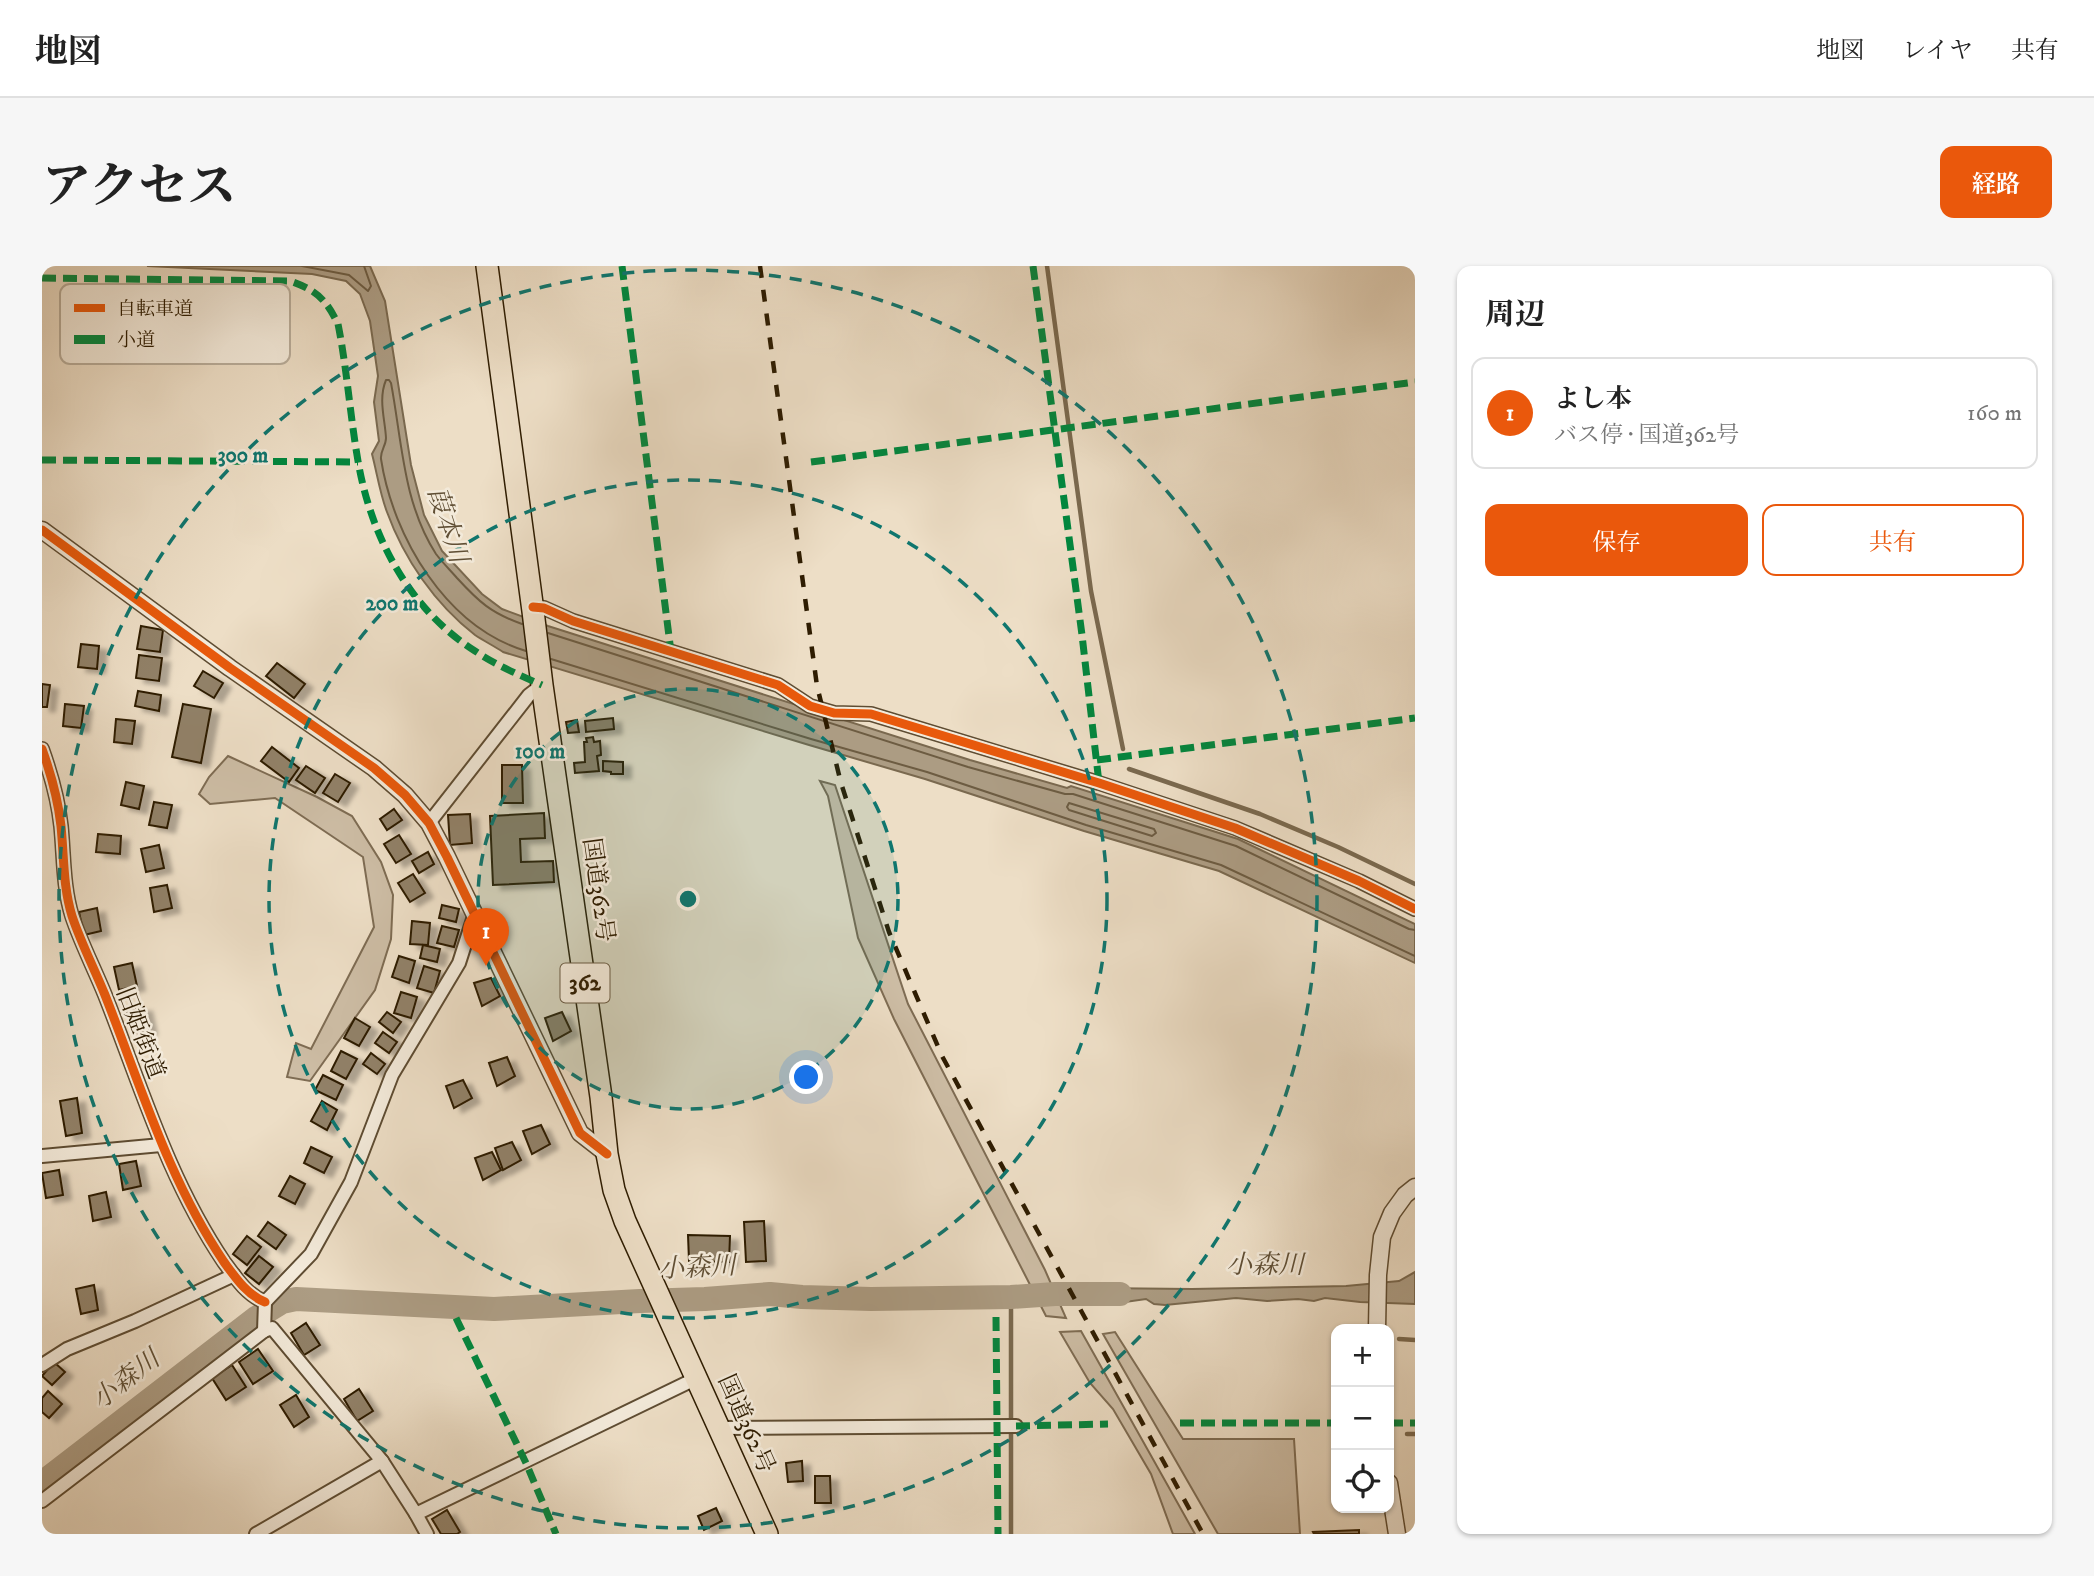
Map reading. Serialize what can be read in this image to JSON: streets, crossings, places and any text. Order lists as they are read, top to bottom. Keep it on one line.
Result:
{"streets":{"highway":["国道362号","362"],"street":["旧姫街道"]},"water":["葭本川","小森川"],"legend":["自転車道","小道"],"page":{"header":"地図","nav":["地図","レイヤ","共有"],"title":"アクセス","buttons":["経路",["保存","共有"]],"heading":"周辺","list":[{"mark":"1","name":"よし本","note":"バス停 · 国道362号","value":"160 m"}],"pins":"1","map_buttons":["+","−"]},"rings":["300 m","200 m","100 m"]}
